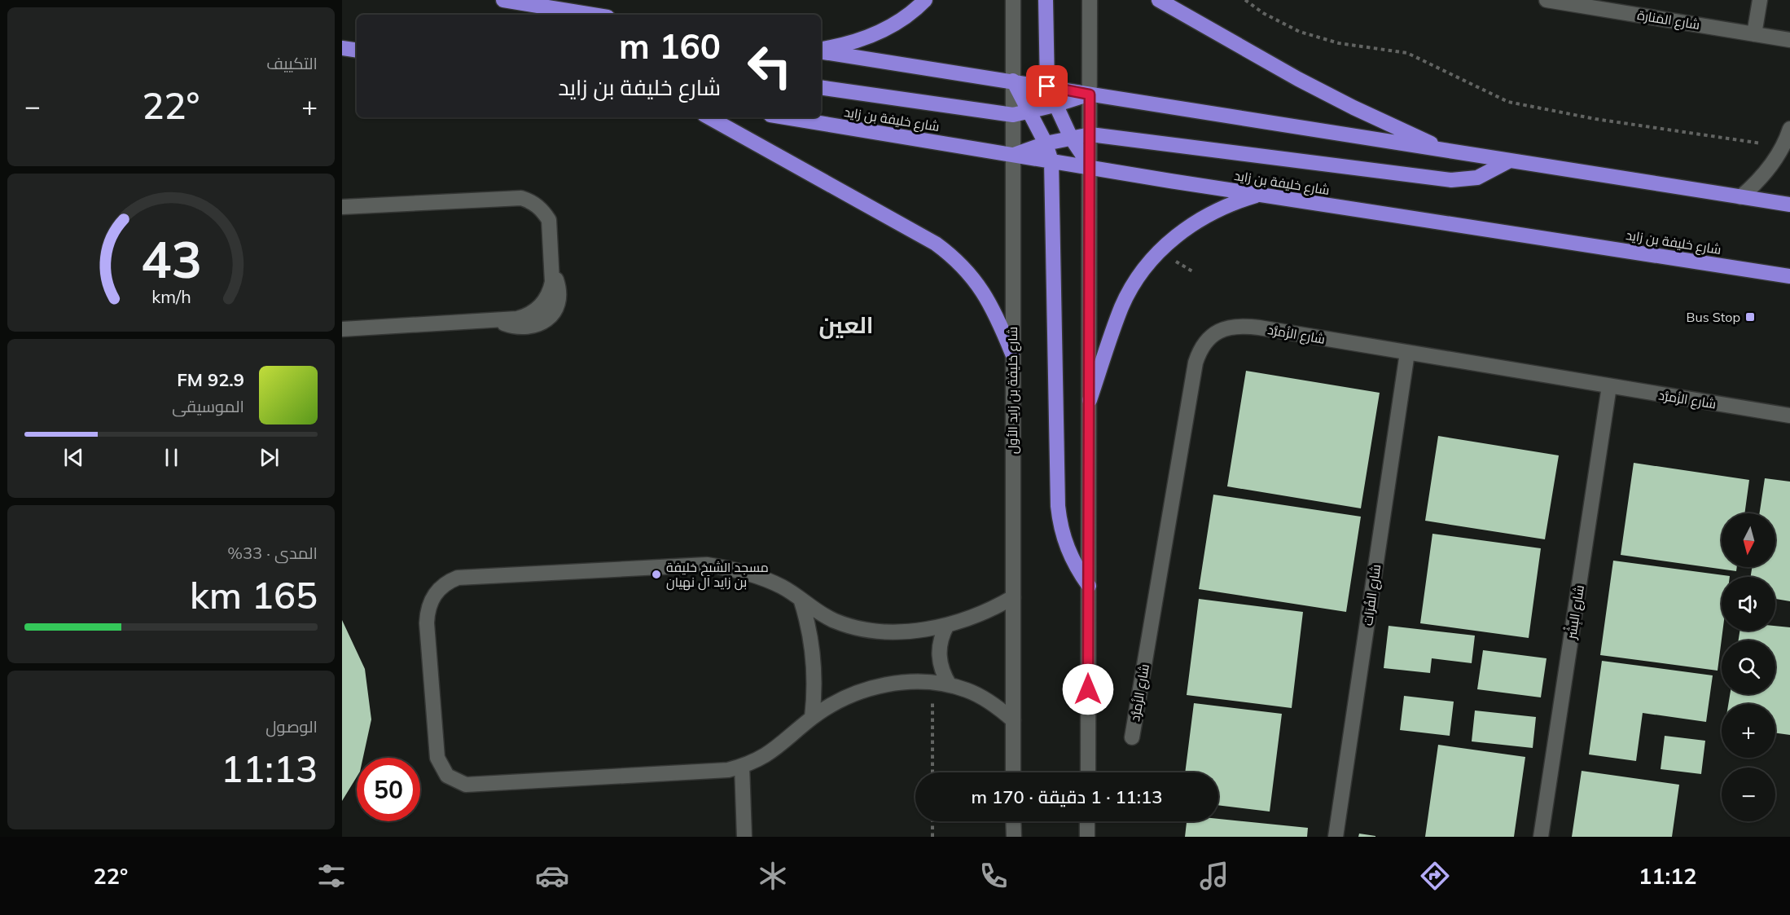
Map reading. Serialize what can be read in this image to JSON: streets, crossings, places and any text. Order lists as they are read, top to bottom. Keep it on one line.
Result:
{"streets":{"highway":["شارع خليفة بن زايد"],"street":["شارع المَنارة","شارع الزُمرُّد","شارع خليفة بن زايد الأول","شارع الفُرَات","شارع البِشْر"]},"crossings":[["شارع خليفة بن زايد","شارع خليفة بن زايد الأول"],["شارع الزُمرُّد","شارع الفُرَات"],["شارع الزُمرُّد","شارع البِشْر"]],"districts":["العين"],"places":{"transit":["Bus Stop"],"other":["مسجد الشيخ خليفة بن زايد آل نهيان"]},"north":"bottom","page":{"tile":["التكييف",["المدى · 33%","165 km"],["الوصول","11:13"]],"turn":["160 m","شارع خليفة بن زايد"],"heat":["−","22°","+"],"song":["92.9 FM","الموسيقى"],"map_buttons":["+","−"],"limit":"50","trip":"11:13 · 1 دقيقة · 170 m","tabs":["11:12","22°"],"gauge":["43","km/h"]}}
